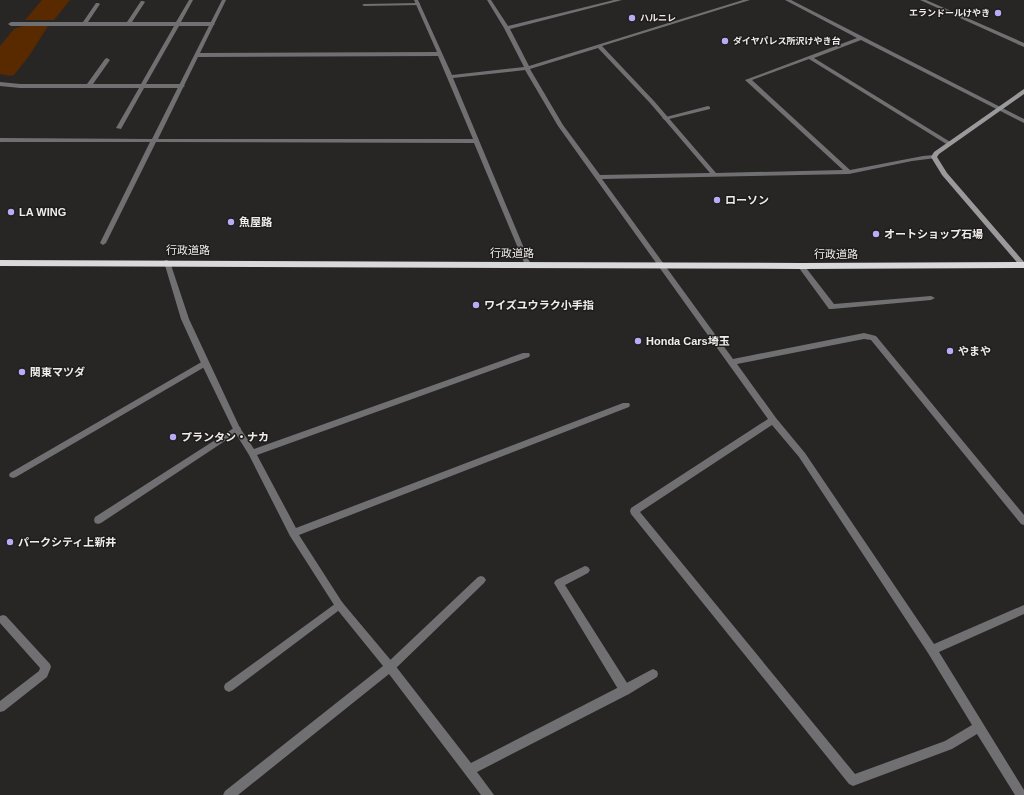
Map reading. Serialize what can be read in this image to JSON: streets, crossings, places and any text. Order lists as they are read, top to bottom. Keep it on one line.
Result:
{"streets":{"highway":["行政道路"]},"places":["エランドールけやき","ハルニレ","ダイヤパレス所沢けやき台","ローソン","LA WING","魚屋路","オートショップ石場","ワイズユウラク小手指","Honda Cars埼玉","やまや","関東マツダ","プランタン・ナカ","パークシティ上新井"]}
